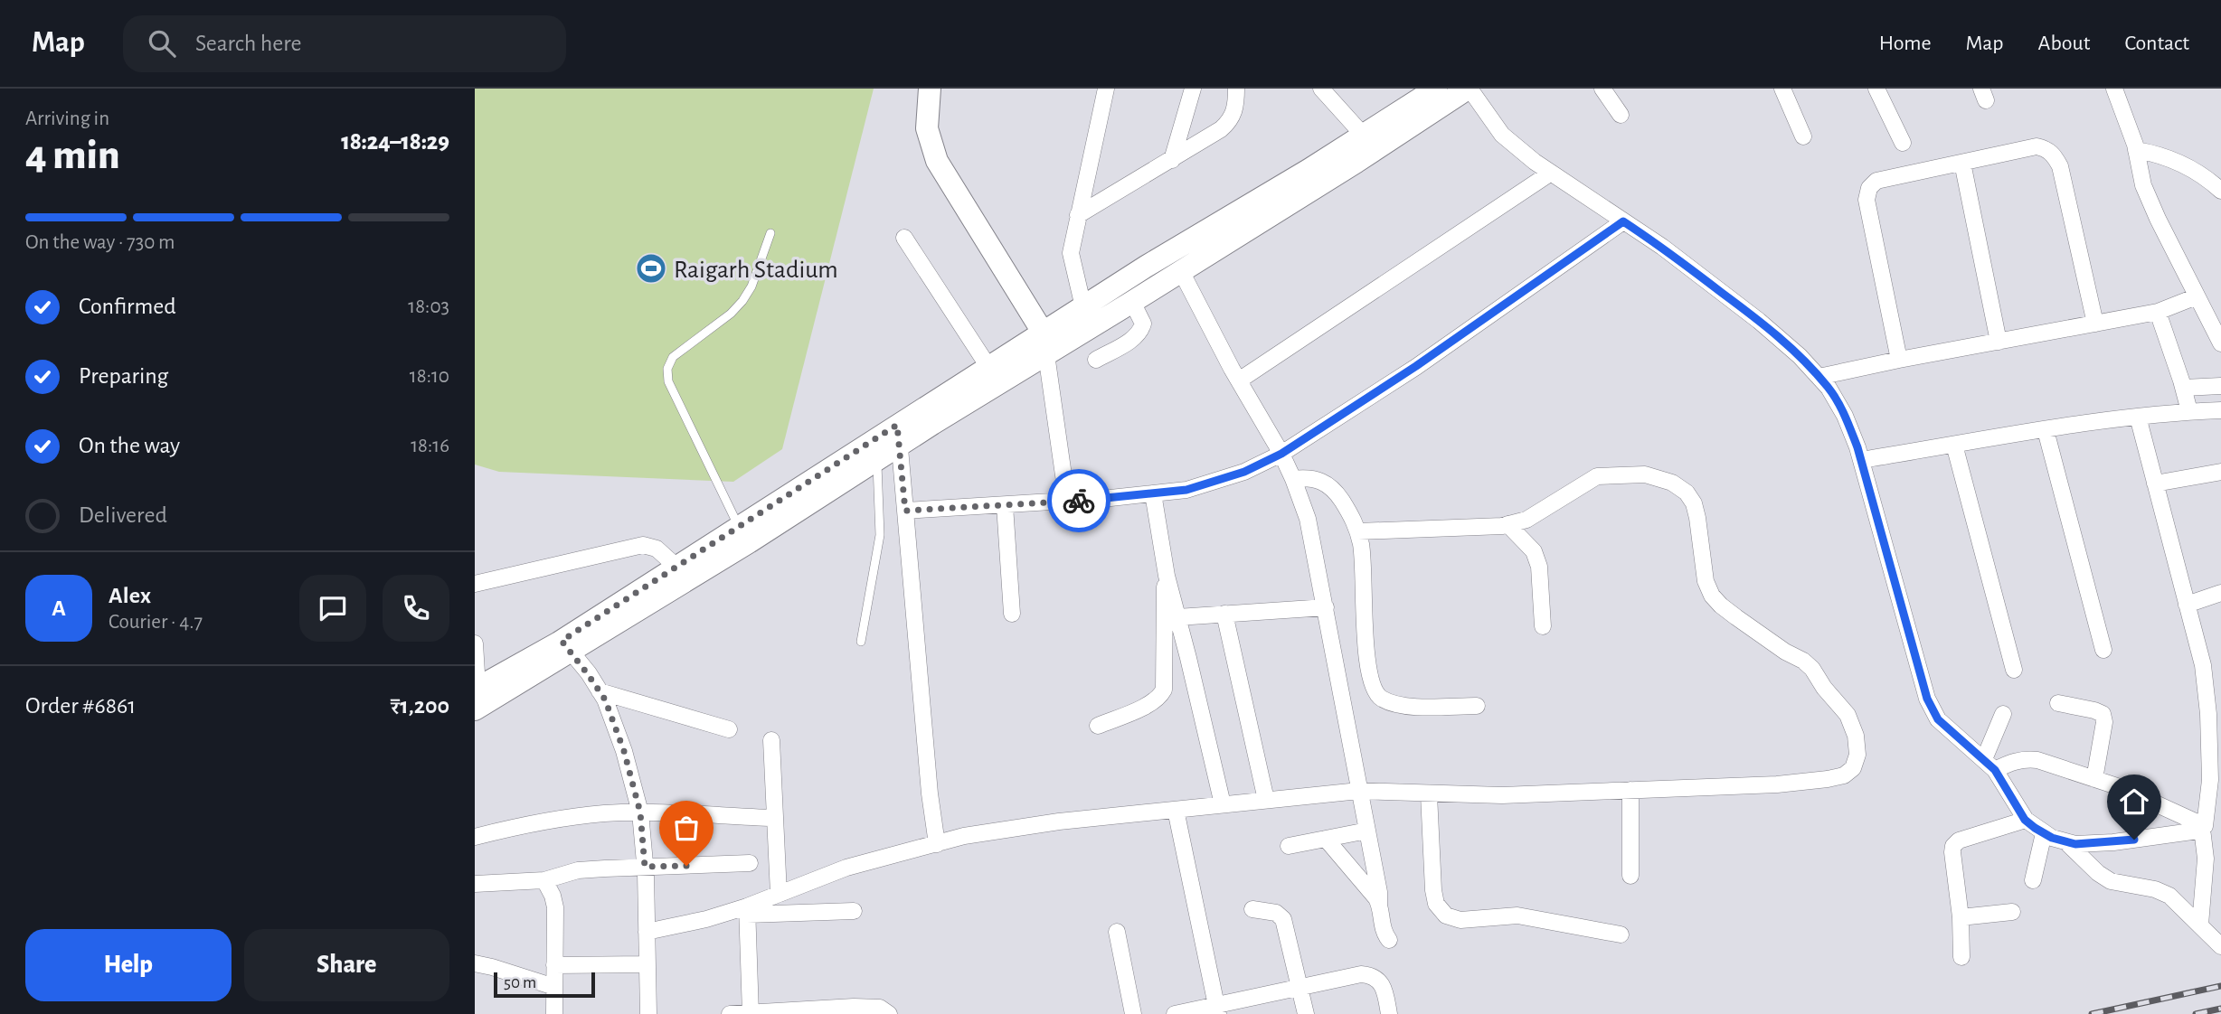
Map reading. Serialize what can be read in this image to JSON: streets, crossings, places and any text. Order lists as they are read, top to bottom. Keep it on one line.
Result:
{"places":{"sports":["Raigarh Stadium"]},"scale_bar":"50 m","page":{"header":"Map","search":"Search here","nav":["Home","Map","About","Contact"],"heading":["4 min","Arriving in","18:24–18:29"],"panel":["Alex","Courier · 4.7","Order #6861","₹1,200"],"bar":"On the way · 730 m","list":[["Confirmed","18:03"],["Preparing","18:10"],["On the way","18:16"],"Delivered"],"round":"A","buttons":["Help","Share"],"scale":"50 m"}}
